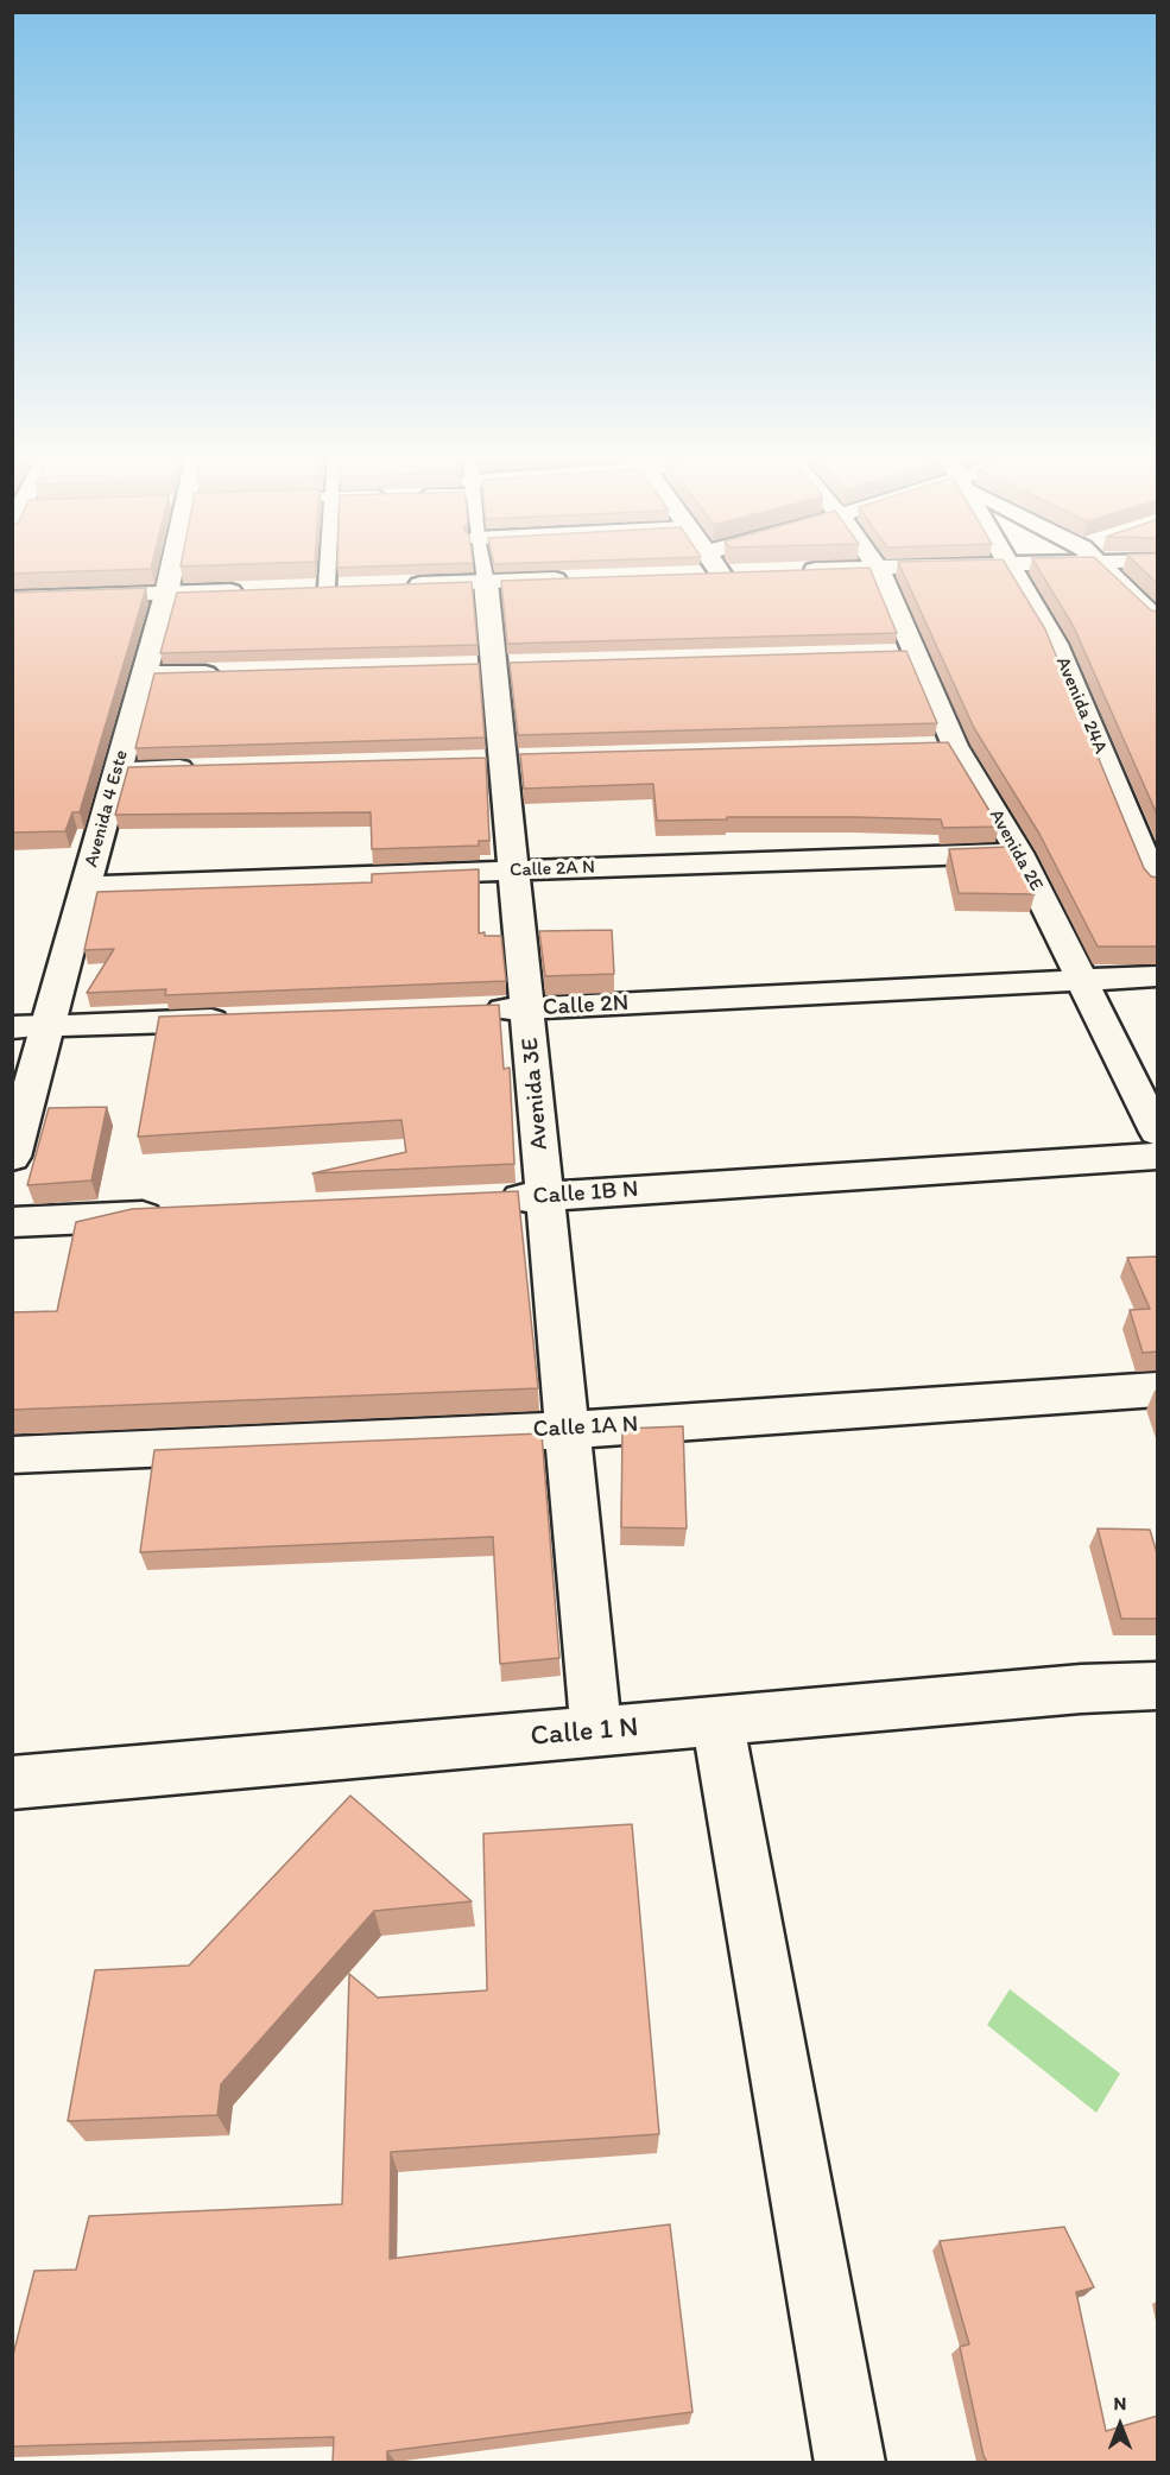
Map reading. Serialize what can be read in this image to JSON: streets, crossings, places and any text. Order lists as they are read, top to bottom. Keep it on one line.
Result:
{"streets":{"street":["Avenida 24A","Avenida 4 Este","Avenida 2E","Calle 2A N","Calle 2N","Avenida 3E","Calle 1B N","Calle 1A N","Calle 1 N"]},"crossings":[["Avenida 4 Este","Calle 2A N"],["Avenida 2E","Calle 2A N"],["Avenida 2E","Calle 2N"],["Calle 2A N","Avenida 3E"],["Calle 2N","Avenida 3E"],["Avenida 3E","Calle 1B N"],["Avenida 3E","Calle 1A N"],["Avenida 3E","Calle 1 N"]],"north":"top"}
